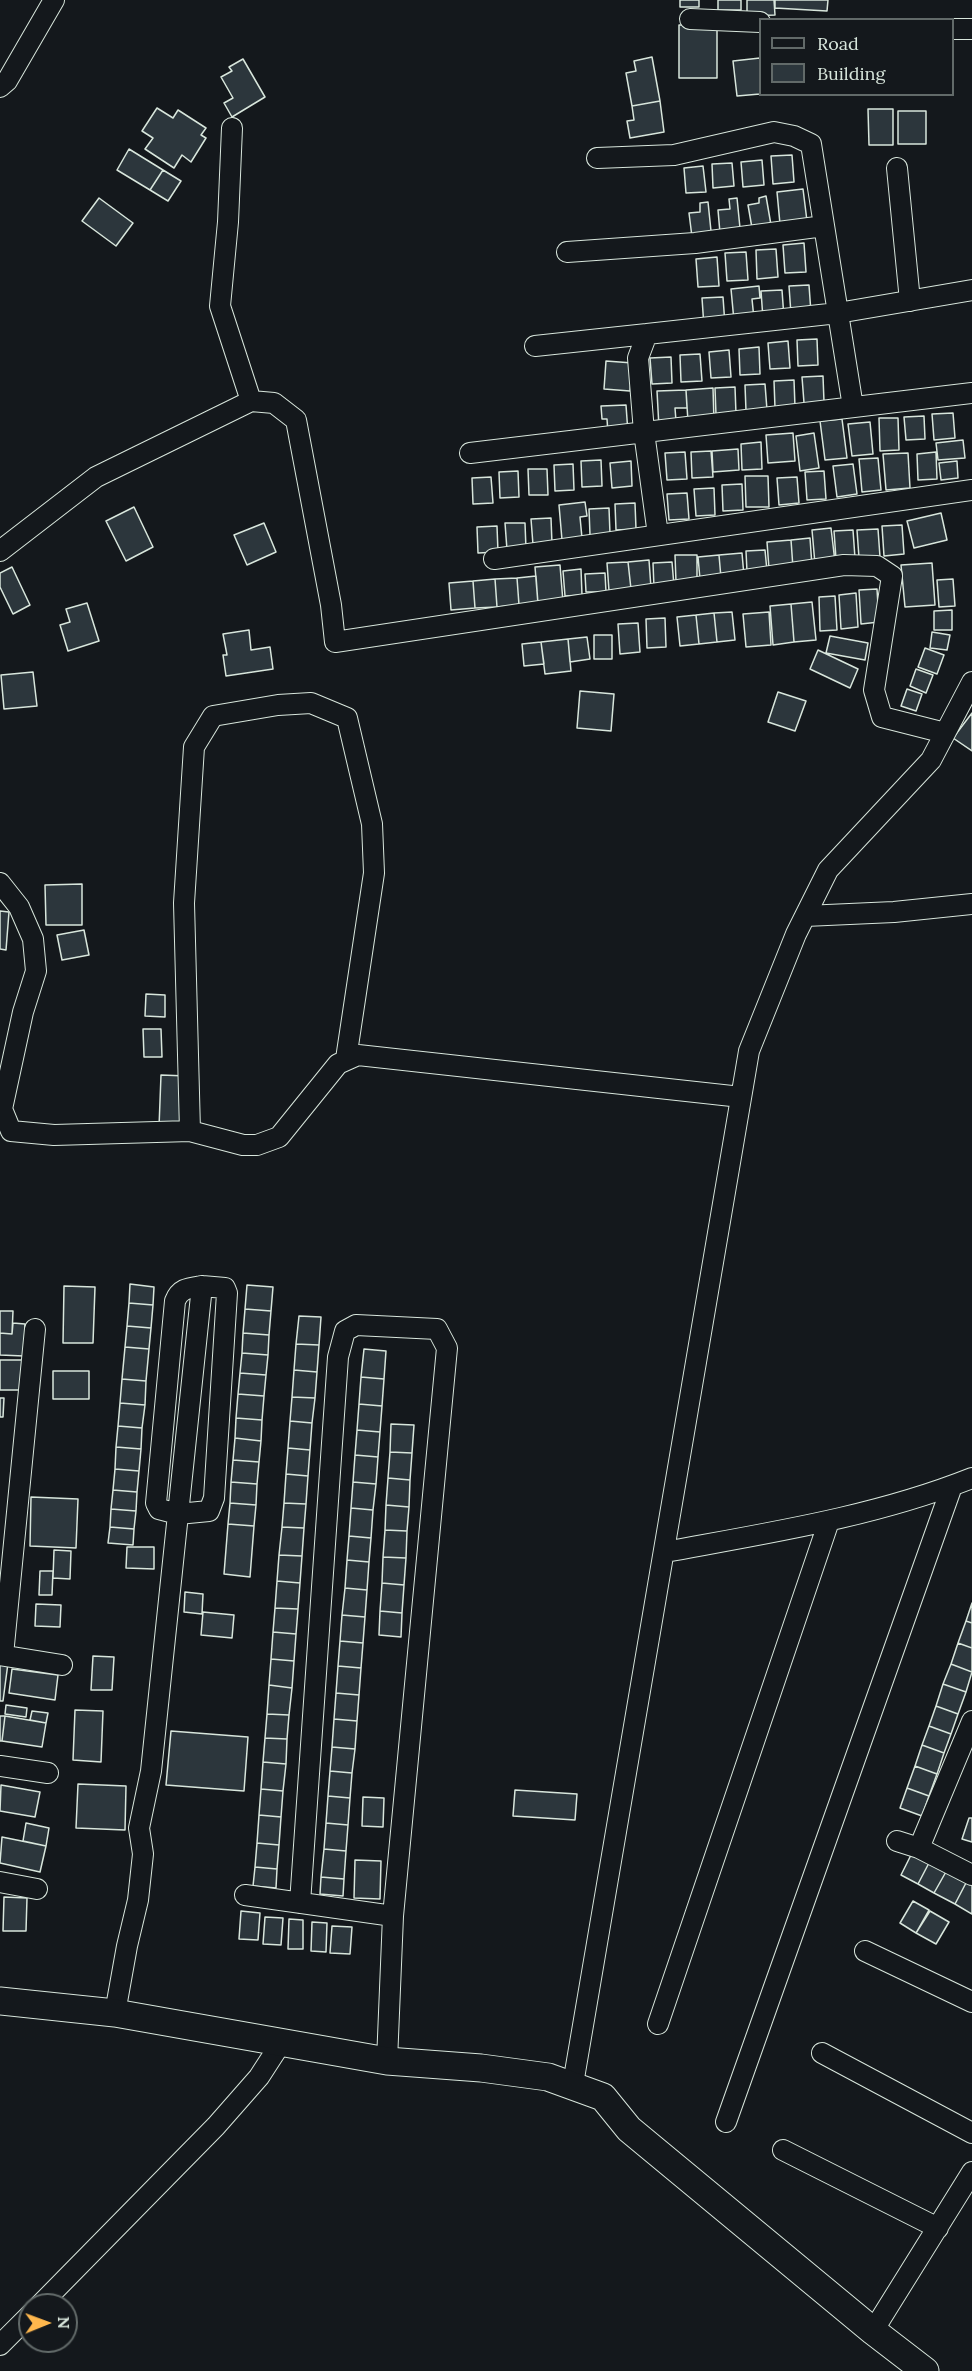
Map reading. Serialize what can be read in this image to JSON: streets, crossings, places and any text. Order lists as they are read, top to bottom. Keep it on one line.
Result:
{"legend":["Road","Building"],"north":"right"}
